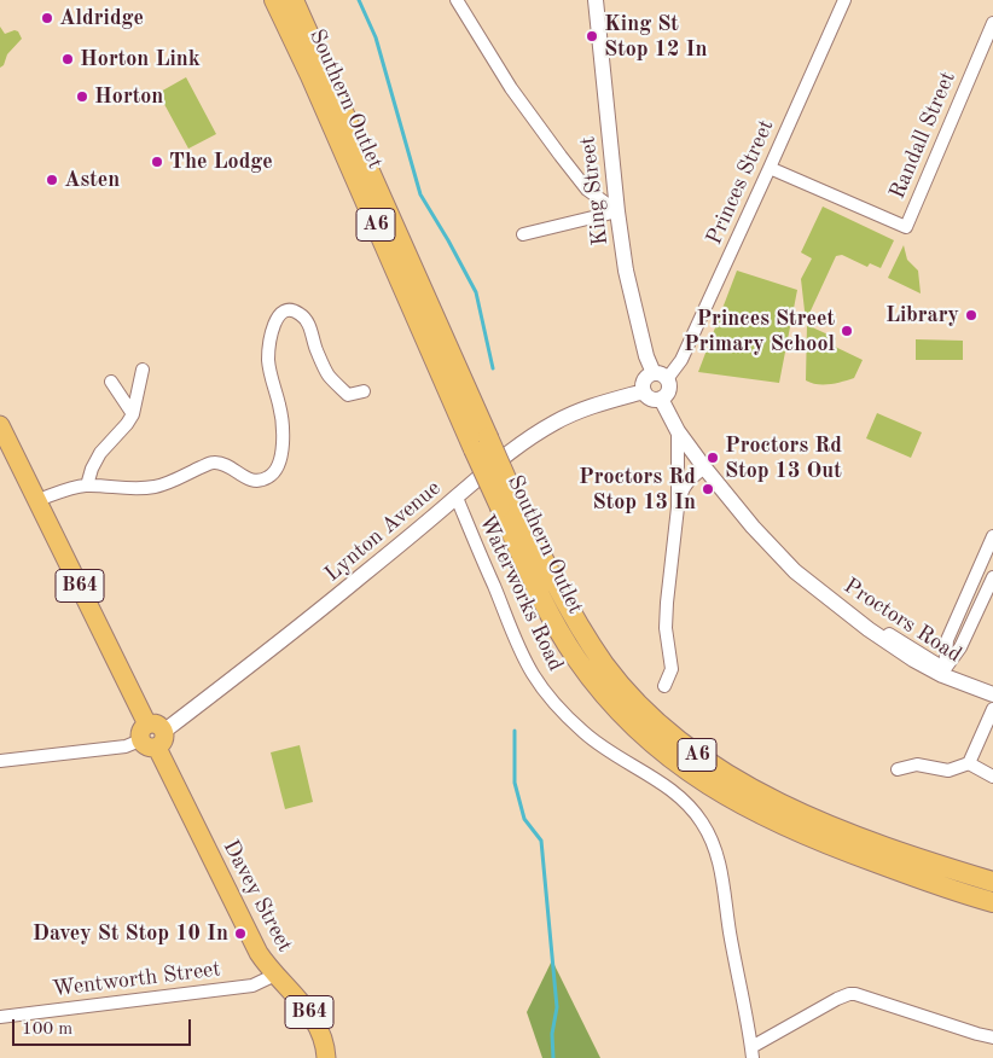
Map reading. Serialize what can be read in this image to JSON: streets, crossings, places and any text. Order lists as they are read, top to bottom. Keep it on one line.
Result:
{"streets":{"highway":["Southern Outlet","A6"],"main road":["B64","Davey Street"],"street":["Randall Street","Princes Street","King Street","Lynton Avenue","Waterworks Road","Proctors Road","Wentworth Street"]},"crossings":[["Randall Street","Princes Street"],["Princes Street","King Street"],["Princes Street","Lynton Avenue"],["Princes Street","Proctors Road"],["King Street","Lynton Avenue"],["King Street","Proctors Road"],["Lynton Avenue","Waterworks Road"],["Lynton Avenue","Proctors Road"],["Lynton Avenue","Davey Street"],["Davey Street","Wentworth Street"]],"places":["Aldridge","King St Stop 12 In","Horton Link","Horton","The Lodge","Asten","Library","Princes Street Primary School","Proctors Rd Stop 13 Out","Proctors Rd Stop 13 In","Davey St Stop 10 In"],"scale_bar":"100 m"}
